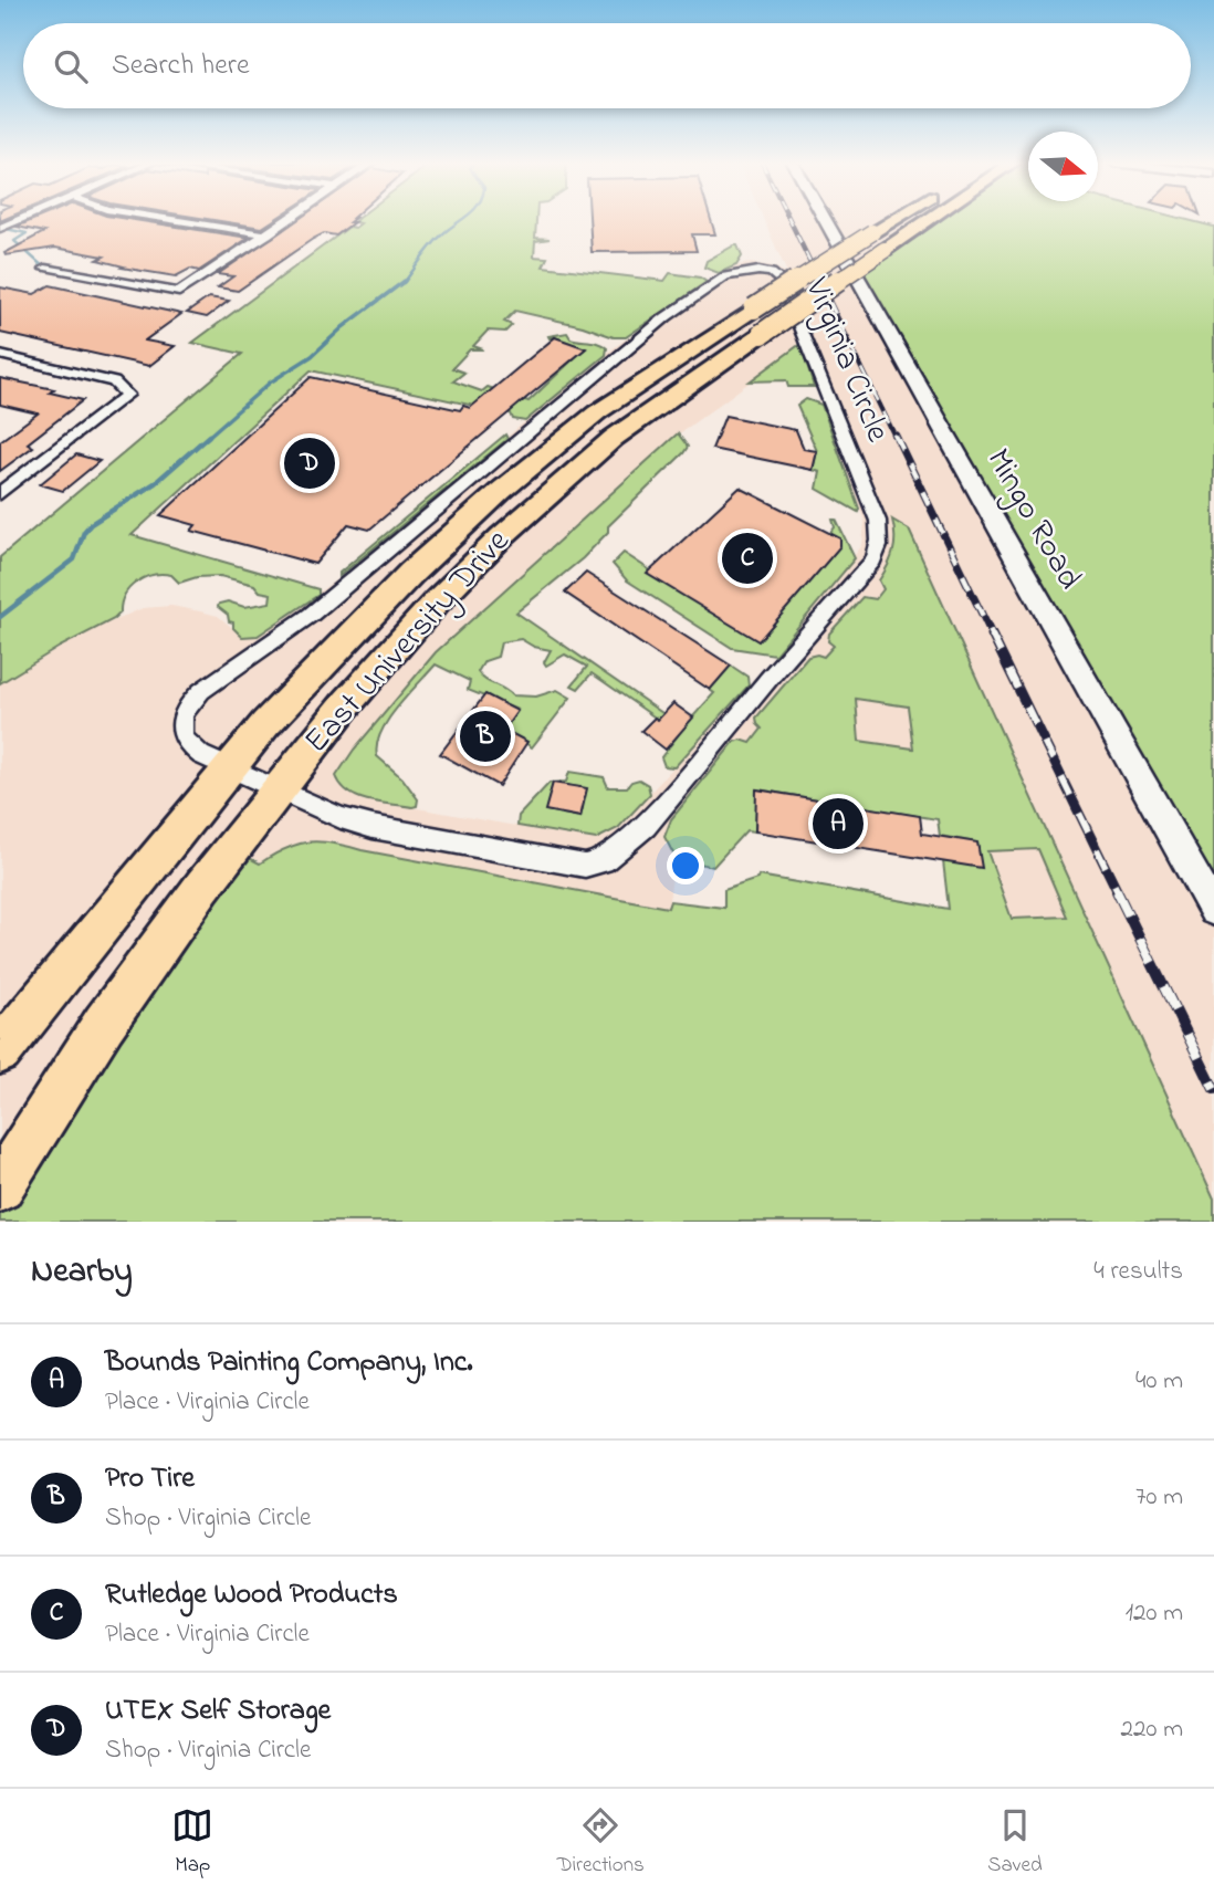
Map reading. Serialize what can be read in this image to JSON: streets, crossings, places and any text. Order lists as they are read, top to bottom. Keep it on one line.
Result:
{"streets":{"main road":["East University Drive"],"street":["Virginia Circle","Mingo Road"]},"crossings":[["Virginia Circle","East University Drive"]],"north":"right","page":{"search":"Search here","pins":["D","C","B","A"],"heading":["Nearby","4 results"],"list":[{"mark":"A","name":"Bounds Painting Company, Inc.","note":"Place · Virginia Circle","value":"40 m"},{"mark":"B","name":"Pro Tire","note":"Shop · Virginia Circle","value":"70 m"},{"mark":"C","name":"Rutledge Wood Products","note":"Place · Virginia Circle","value":"120 m"},{"mark":"D","name":"UTEX Self Storage","note":"Shop · Virginia Circle","value":"220 m"}],"nav":["Map","Directions","Saved"]}}
